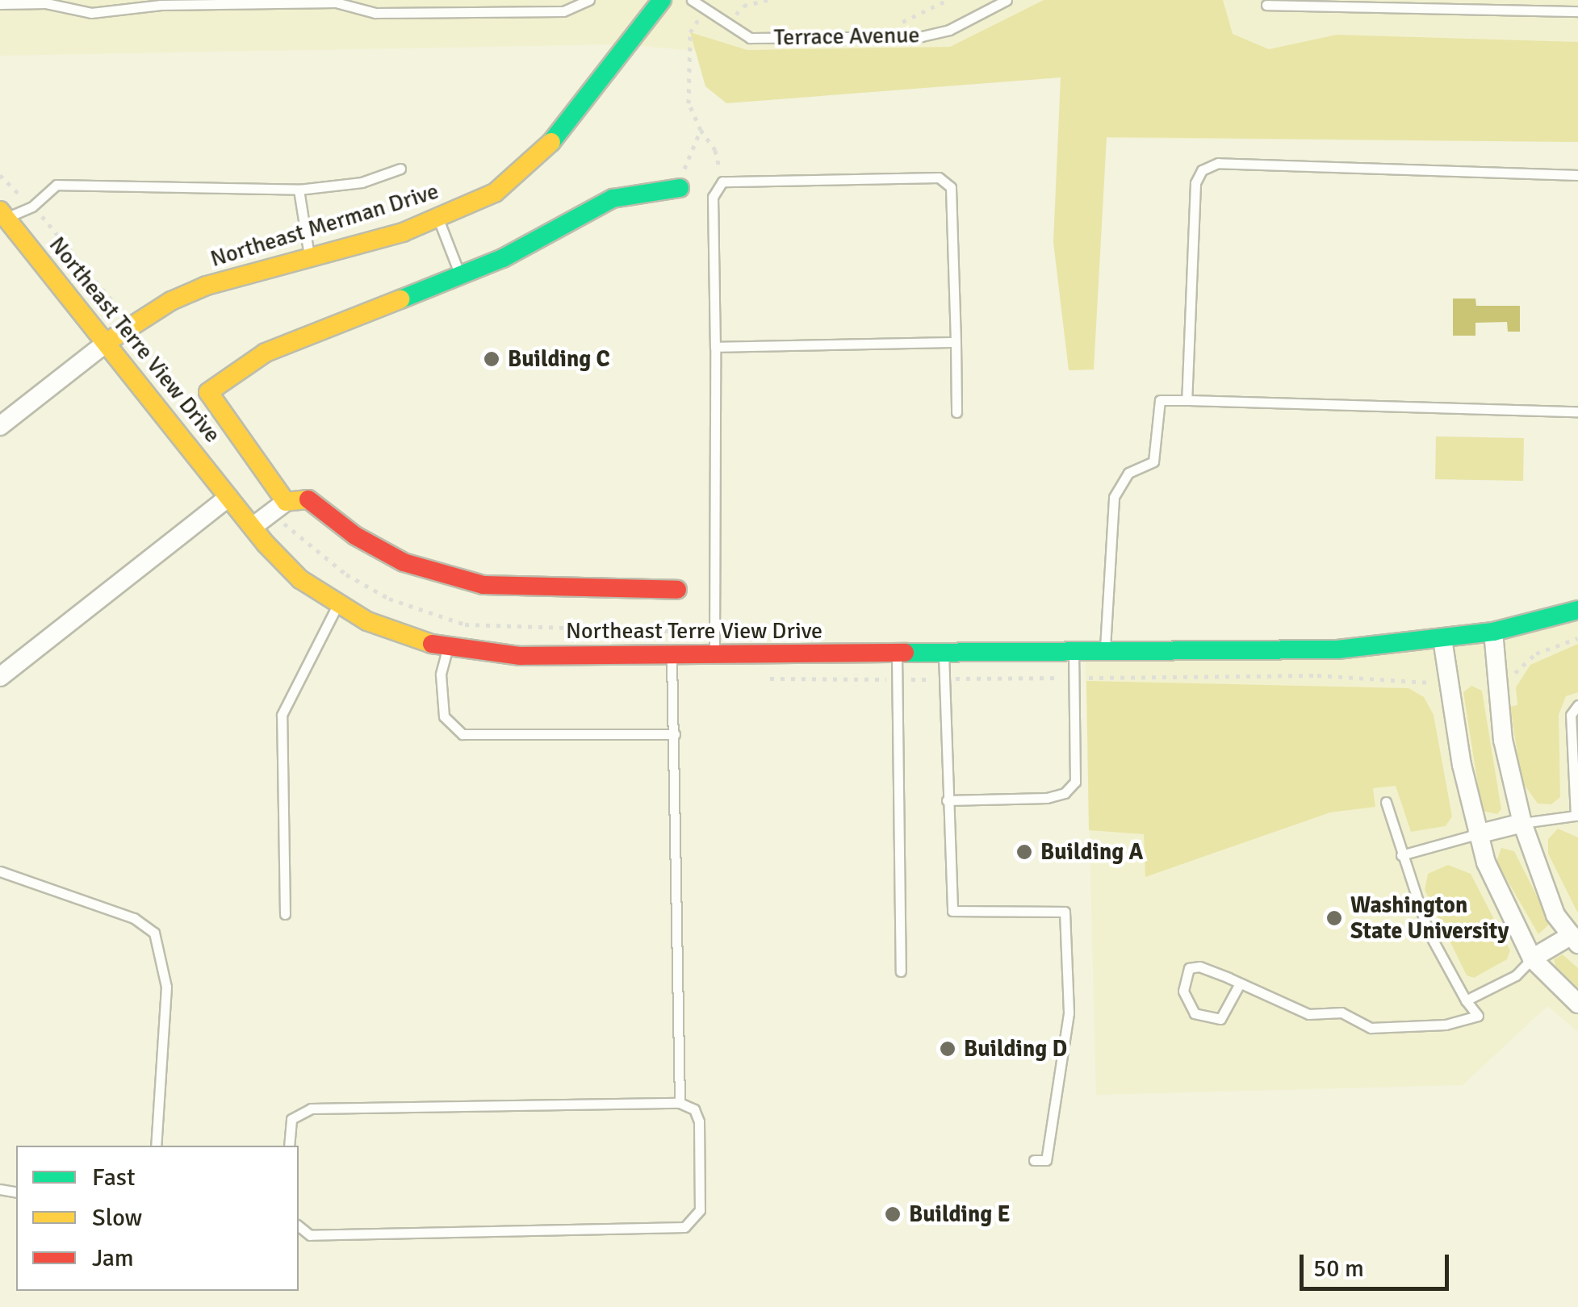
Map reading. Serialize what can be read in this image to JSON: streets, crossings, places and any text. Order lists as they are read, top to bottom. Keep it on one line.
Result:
{"streets":{"main road":["Northeast Merman Drive","Northeast Terre View Drive"],"lane":["Terrace Avenue"]},"crossings":[["Northeast Merman Drive","Northeast Terre View Drive"]],"places":["Building C","Building A","Washington State University","Building D","Building E"],"legend":["Fast","Slow","Jam"],"scale_bar":"50 m"}
